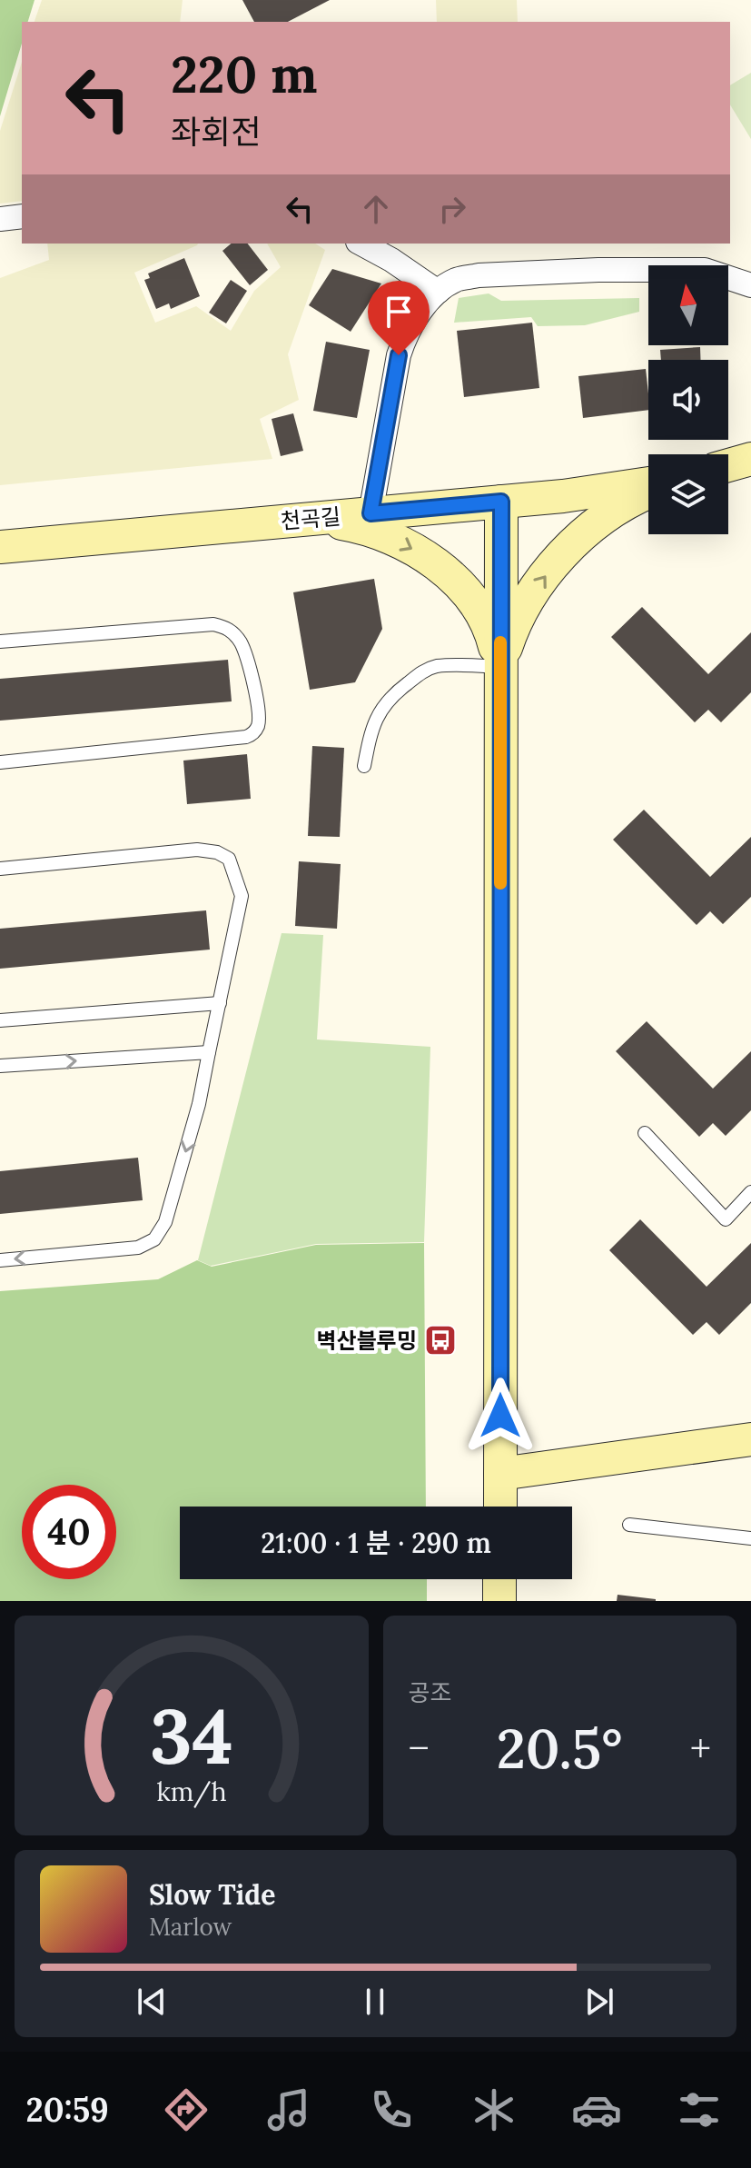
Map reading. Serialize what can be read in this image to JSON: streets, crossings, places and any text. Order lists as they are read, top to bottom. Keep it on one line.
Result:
{"streets":{"street":["천곡길"]},"places":{"bus stop":["벽산블루밍"]},"north":"top","page":{"turn":["220 m","좌회전"],"limit":"40","trip":"21:00 · 1 분 · 290 m","tile":"공조","heat":["−","20.5°","+"],"song":["Slow Tide","Marlow"],"tabs":"20:59","gauge":["34","km/h"]}}
